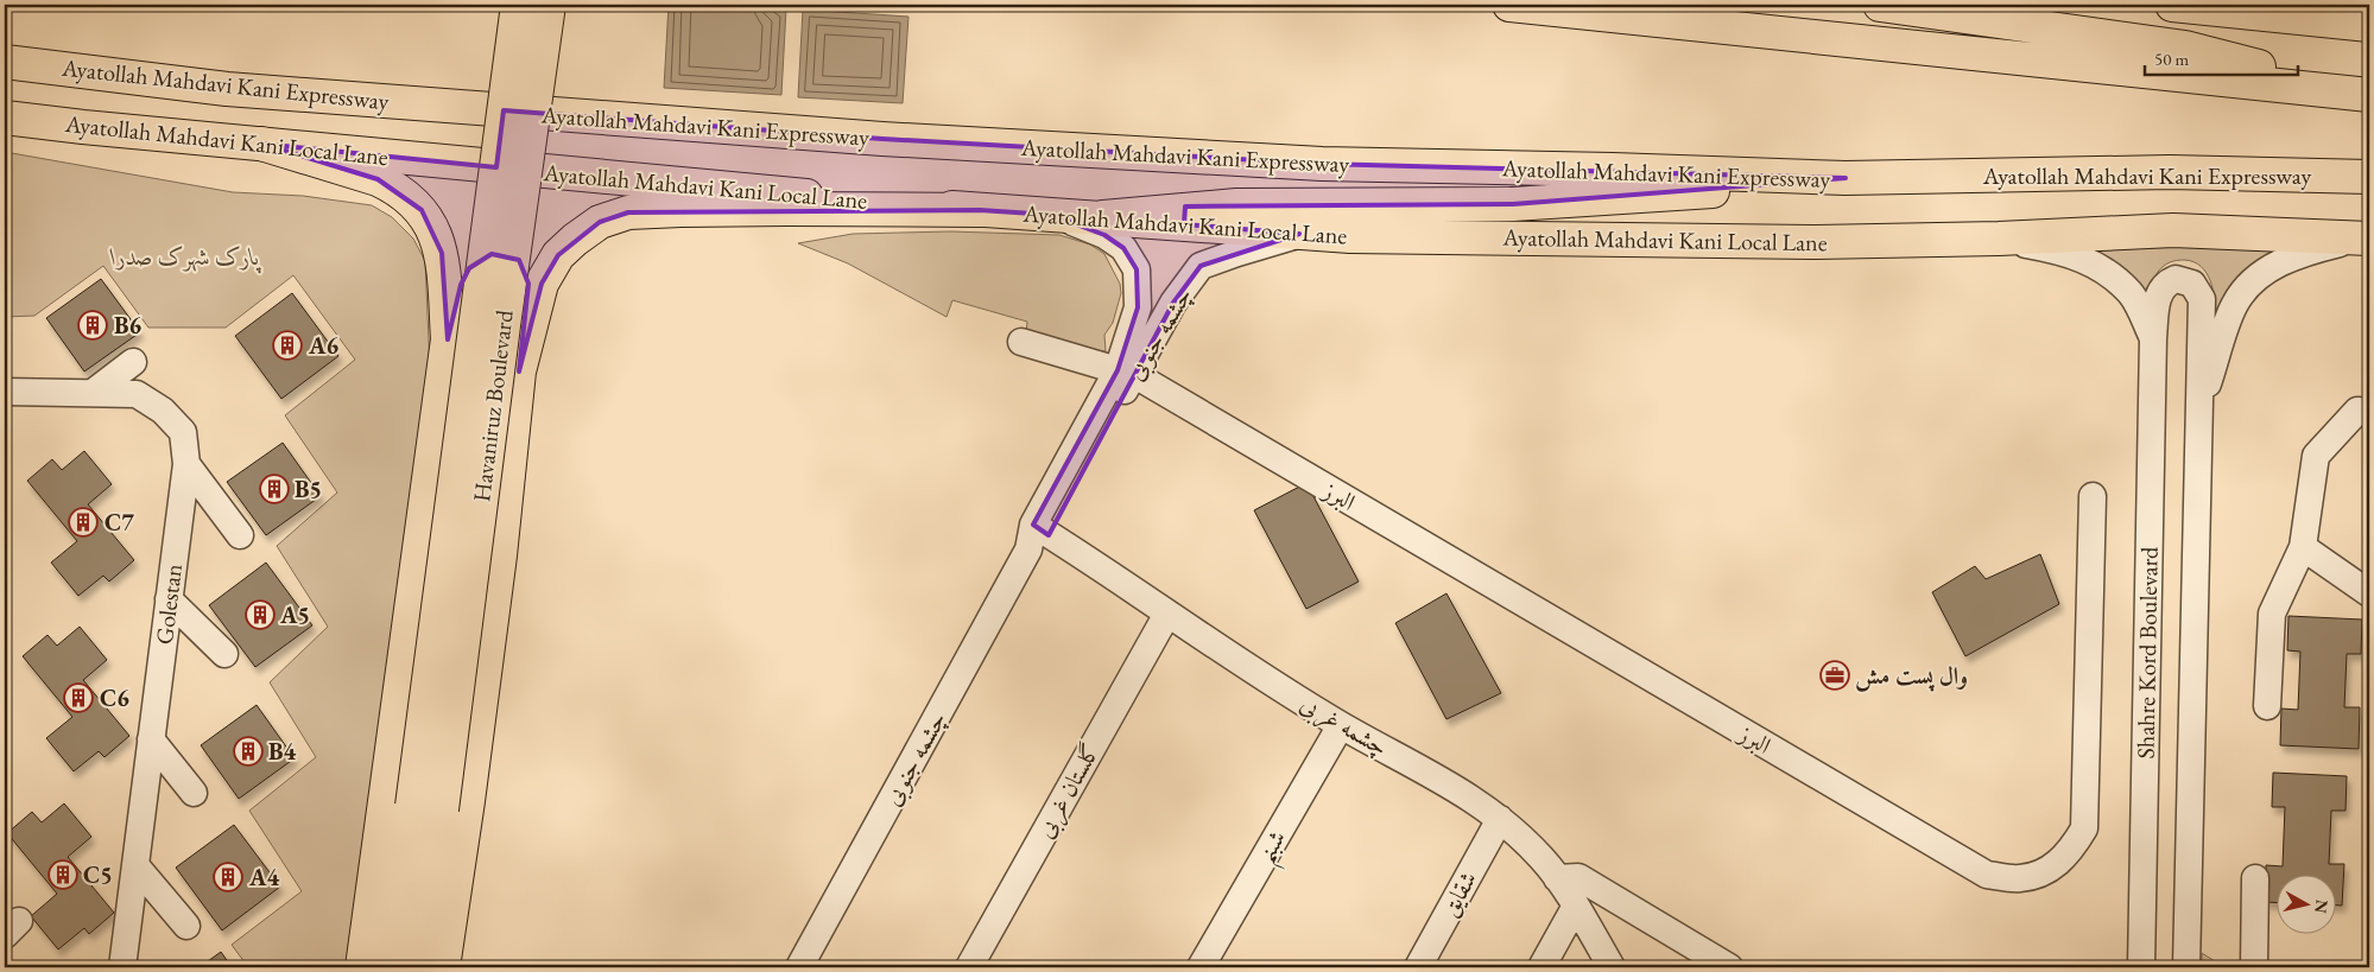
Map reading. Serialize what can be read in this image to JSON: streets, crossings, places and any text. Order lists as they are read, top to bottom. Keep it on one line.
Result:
{"streets":{"main road":["Ayatollah Mahdavi Kani Expressway","Ayatollah Mahdavi Kani Local Lane","Havaniruz Boulevard"],"street":["چشمه جنوبی","البرز","Golestan","Shahre Kord Boulevard","چشمه غربی","گلستان غربی","شبنم","شقایق"]},"crossings":[["Ayatollah Mahdavi Kani Local Lane","چشمه جنوبی"],["چشمه جنوبی","البرز"],["چشمه جنوبی","چشمه غربی"],["چشمه غربی","گلستان غربی"],["چشمه غربی","شبنم"],["چشمه غربی","شقایق"]],"parks":["پارک شهرک صدرا"],"places":{"building":["B6","A6","B5","C7","A5","C6","B4","C5","A4"],"office":["وال پست مش"]},"scale_bar":"50 m","north":"right"}
